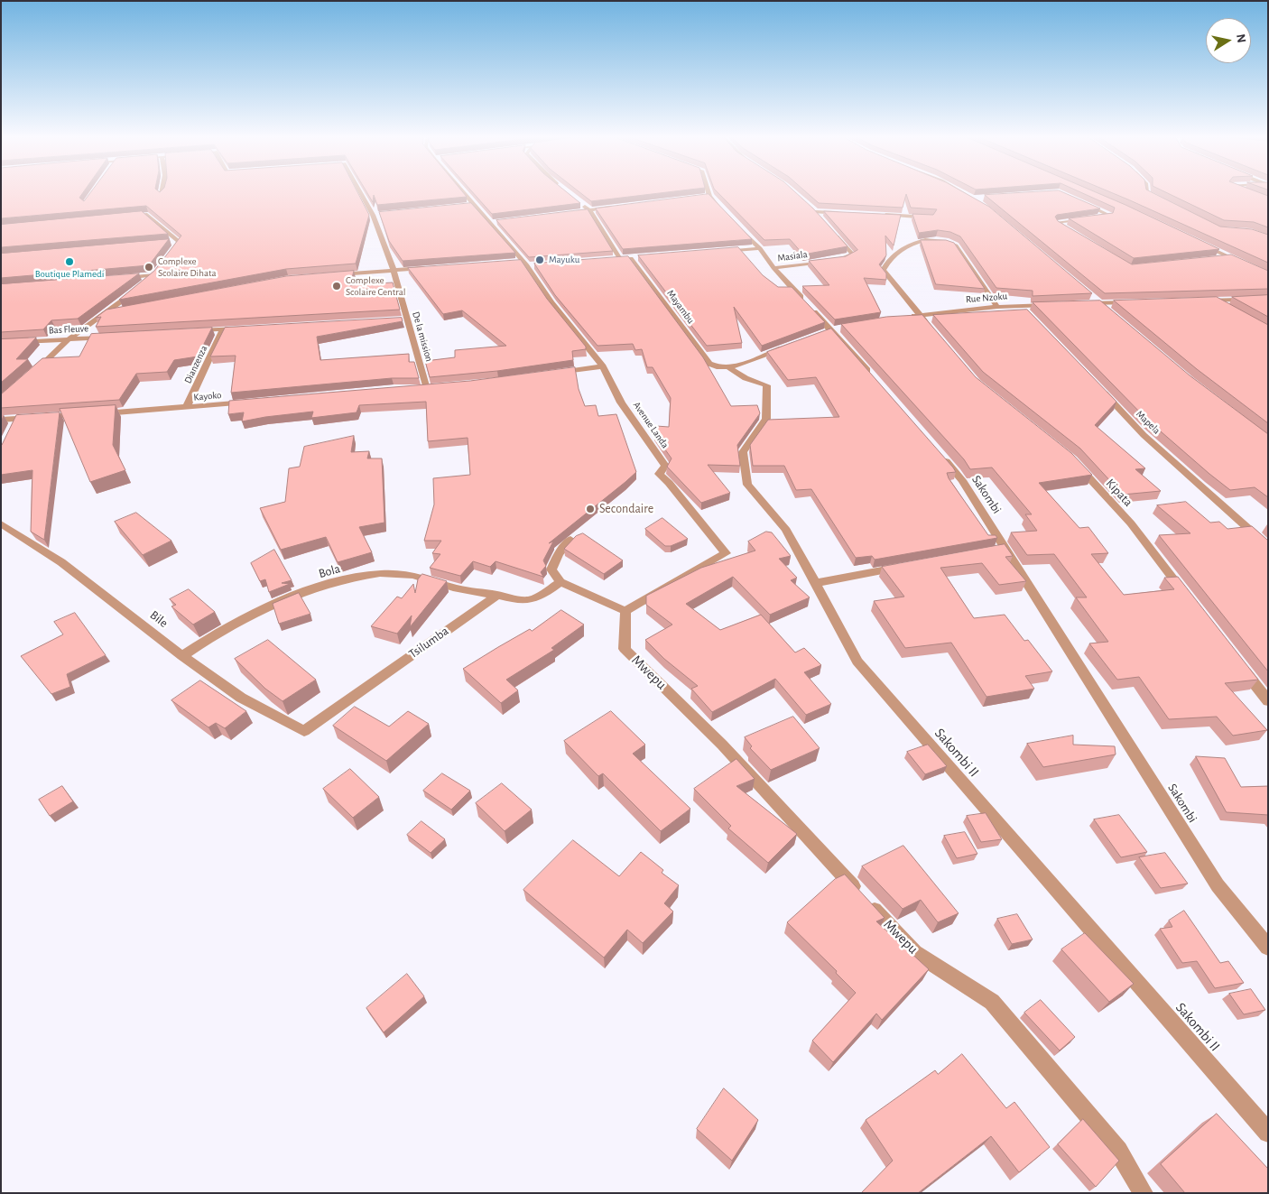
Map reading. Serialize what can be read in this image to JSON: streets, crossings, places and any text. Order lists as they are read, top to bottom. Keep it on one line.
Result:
{"streets":{"street":["Masiala","Rue Nzoku","Mayambu","Bas Fleuve","De la mission","Dianzenza","Kayoko","Mapela","Avenue Landa","Kipata","Sakombi","Bola","Bile","Tsilumba","Mwepu","Sakombi II"]},"crossings":[["Mayambu","Sakombi II"],["Dianzenza","Kayoko"],["Avenue Landa","Mwepu"],["Bola","Bile"],["Bola","Tsilumba"],["Bile","Tsilumba"]],"places":["Mayuku","Boutique Plamedi","Complexe Scolaire Dihata","Complexe Scolaire Central","Secondaire"],"north":"right"}
